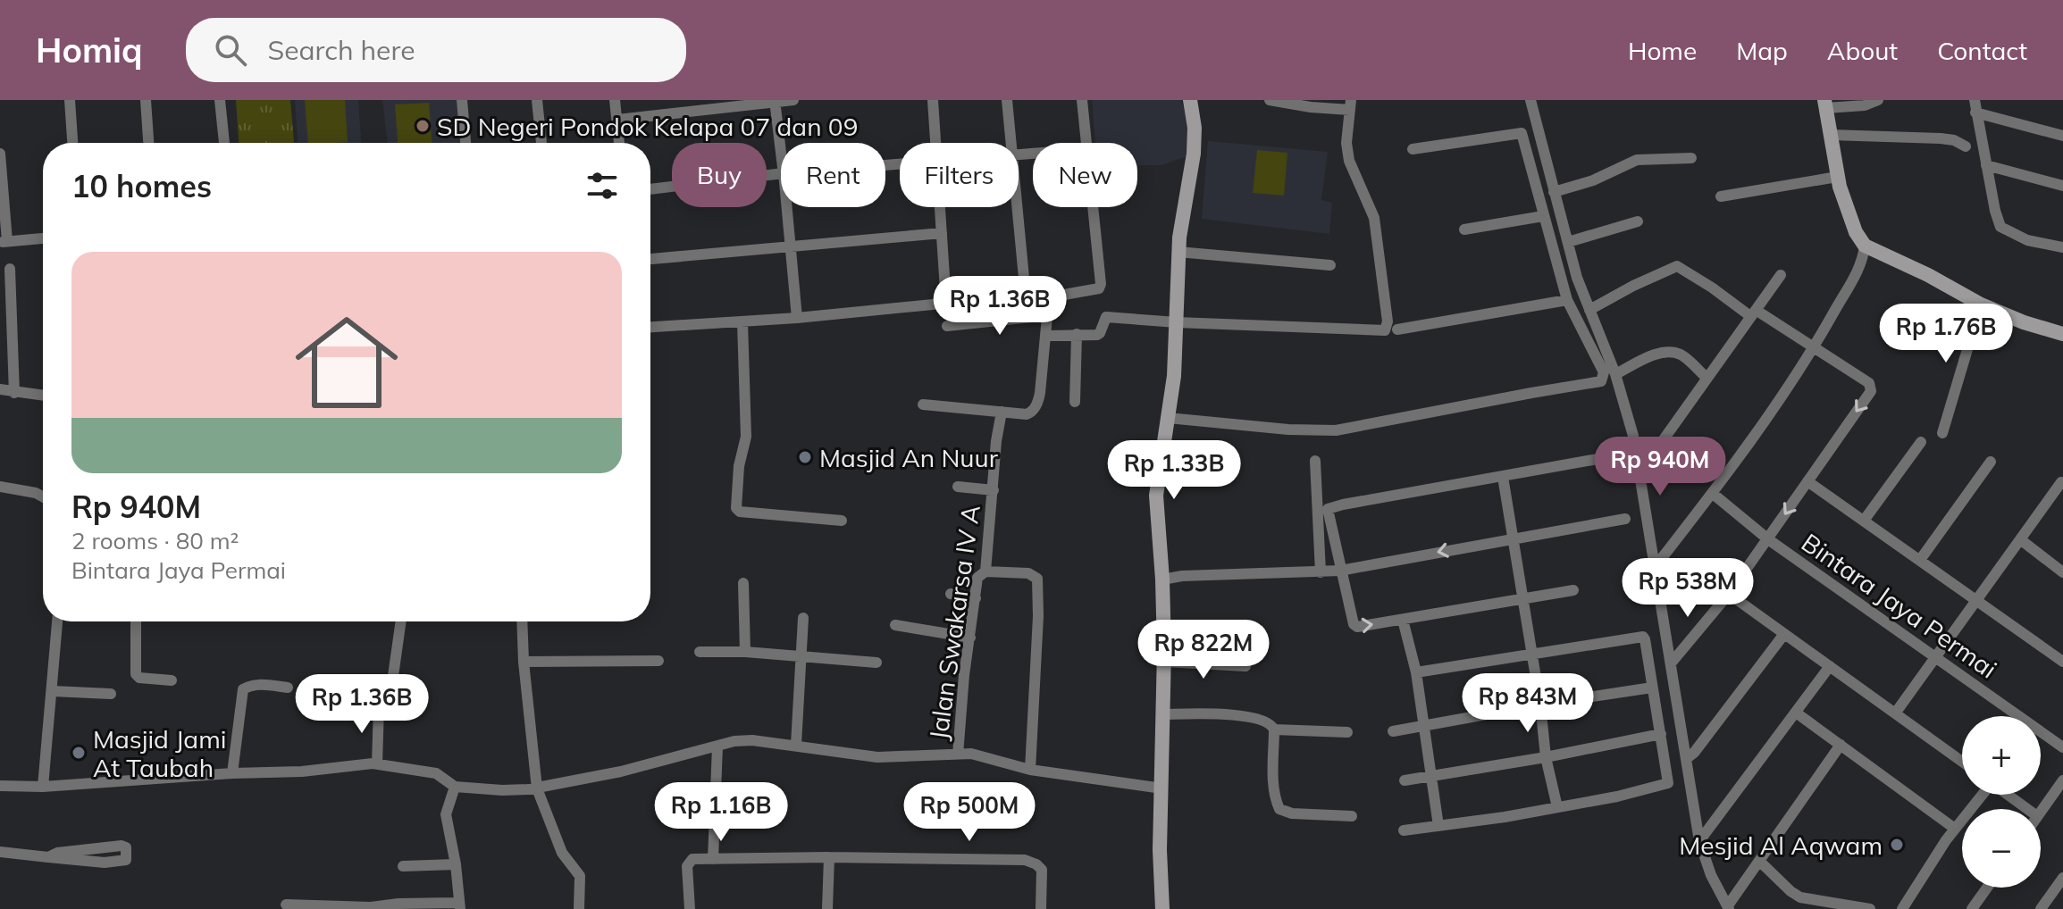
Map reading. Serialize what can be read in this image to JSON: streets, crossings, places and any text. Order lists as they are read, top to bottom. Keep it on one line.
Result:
{"streets":{"street":["Bintara Jaya Permai","Jalan Swakarsa IV A"]},"places":["SD Negeri Pondok Kelapa 07 dan 09","Masjid An Nuur","Masjid Jami At Taubah","Mesjid Al Aqwam"],"page":{"header":"Homiq","search":"Search here","nav":["Home","Map","About","Contact"],"chip":["Buy","Rent","Filters","New"],"heading":"10 homes","list":[{"name":"Rp 940M","note":"2 rooms · 80 m² · Bintara Jaya Permai"}],"price":["Rp 1.36B","Rp 1.76B","Rp 940M","Rp 1.33B","Rp 538M","Rp 822M","Rp 843M","Rp 1.36B","Rp 1.16B","Rp 500M"],"map_buttons":["+","−"]}}
